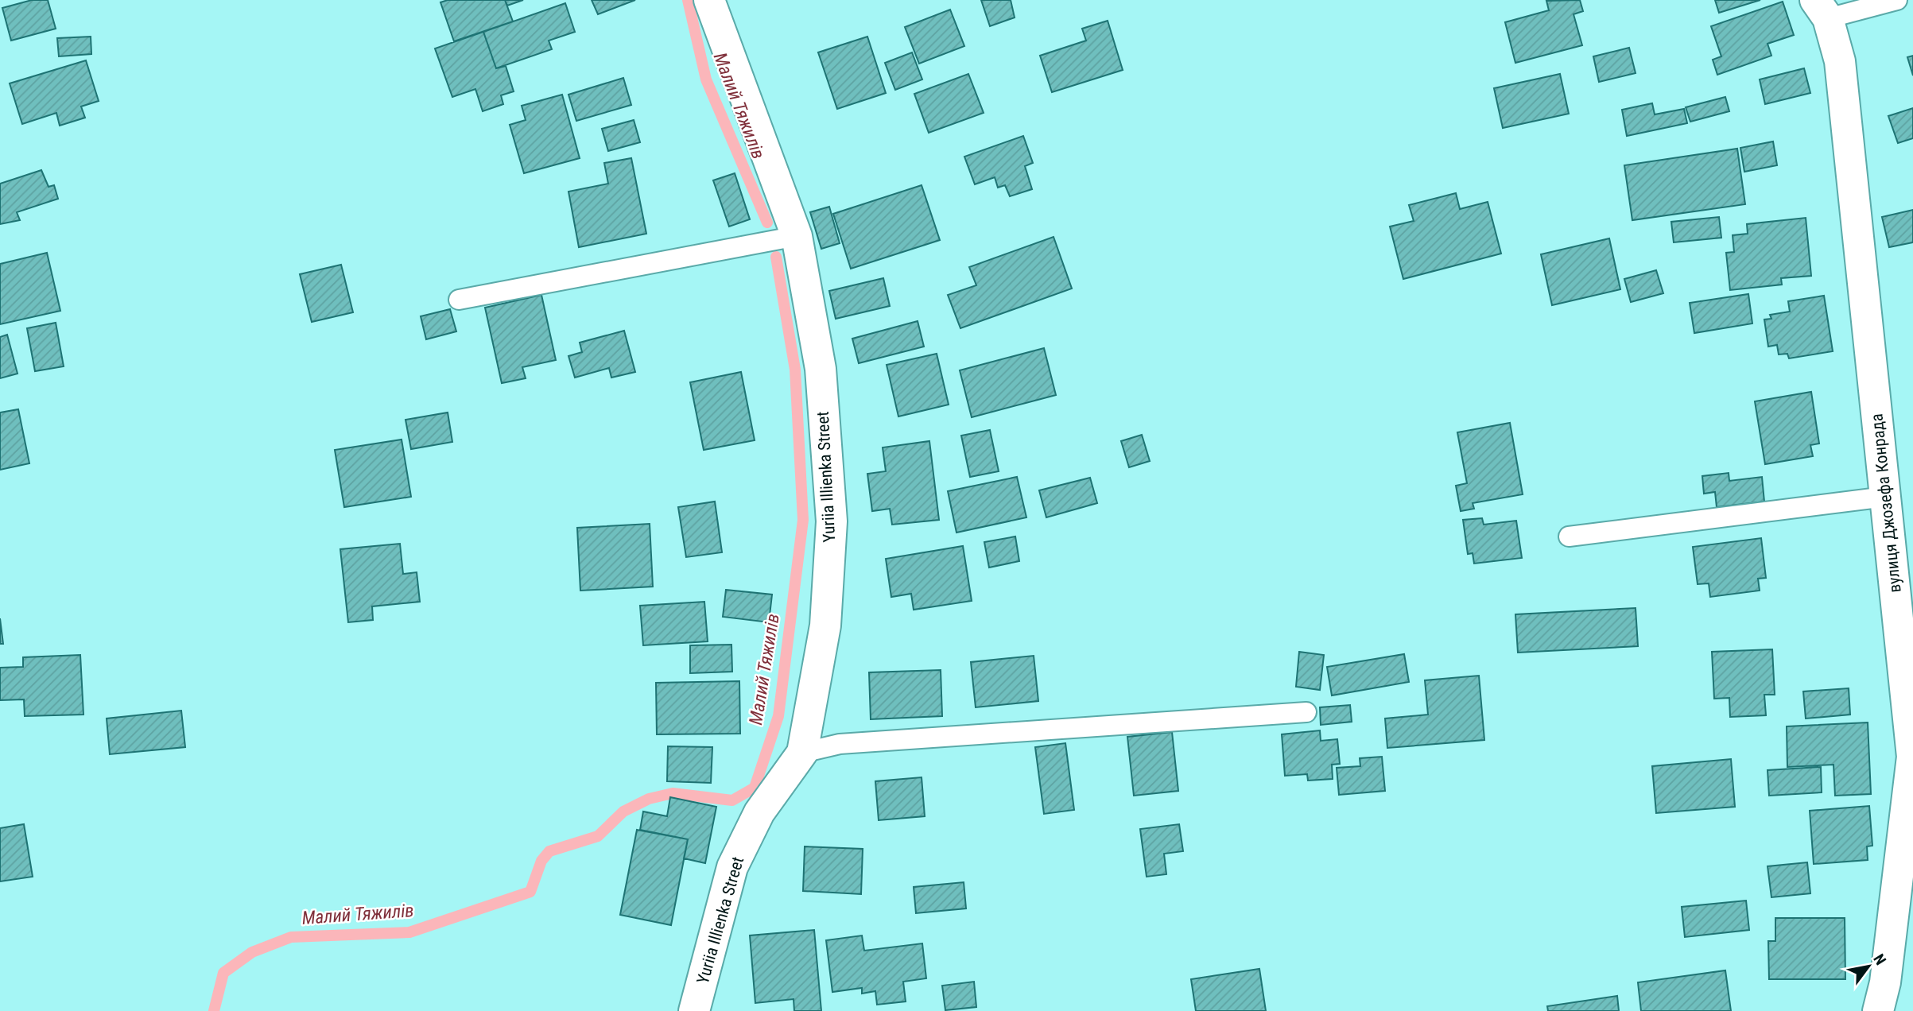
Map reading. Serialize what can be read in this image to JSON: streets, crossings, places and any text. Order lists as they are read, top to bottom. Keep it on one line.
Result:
{"streets":{"street":["Yuriia Illienka Street","вулиця Джозефа Конрада"]},"water":["Малий Тяжилів"],"north":"top right"}
